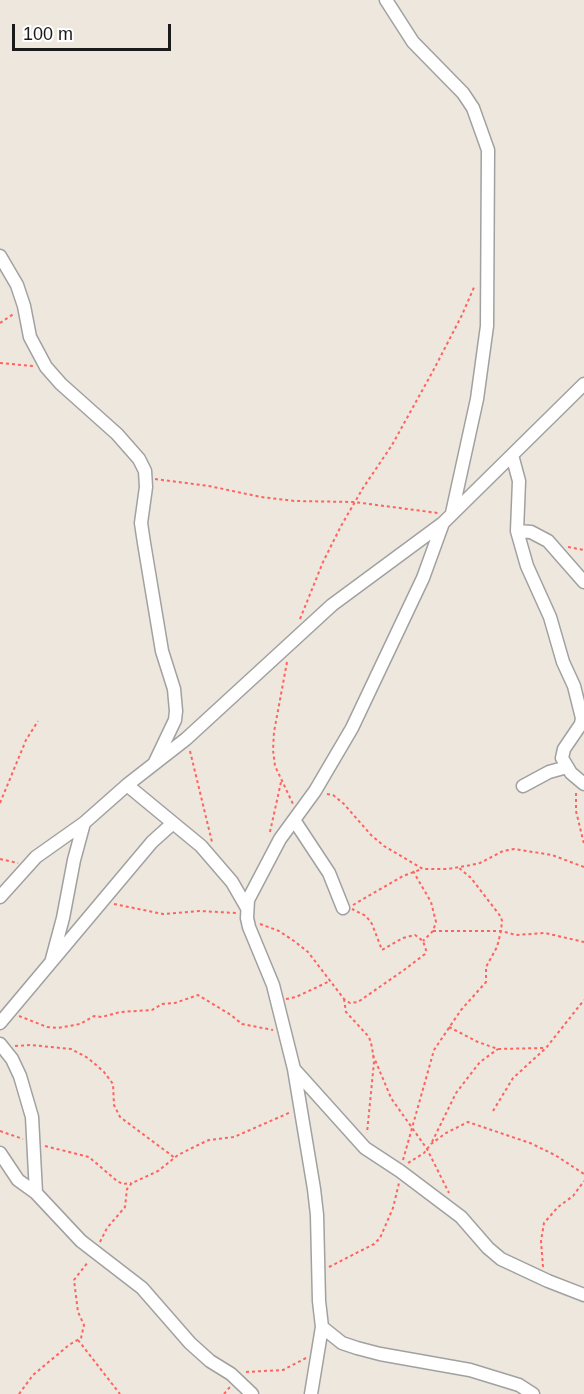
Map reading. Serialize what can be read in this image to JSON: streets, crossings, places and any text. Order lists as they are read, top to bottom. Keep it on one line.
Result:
{"scale_bar":"100 m"}
